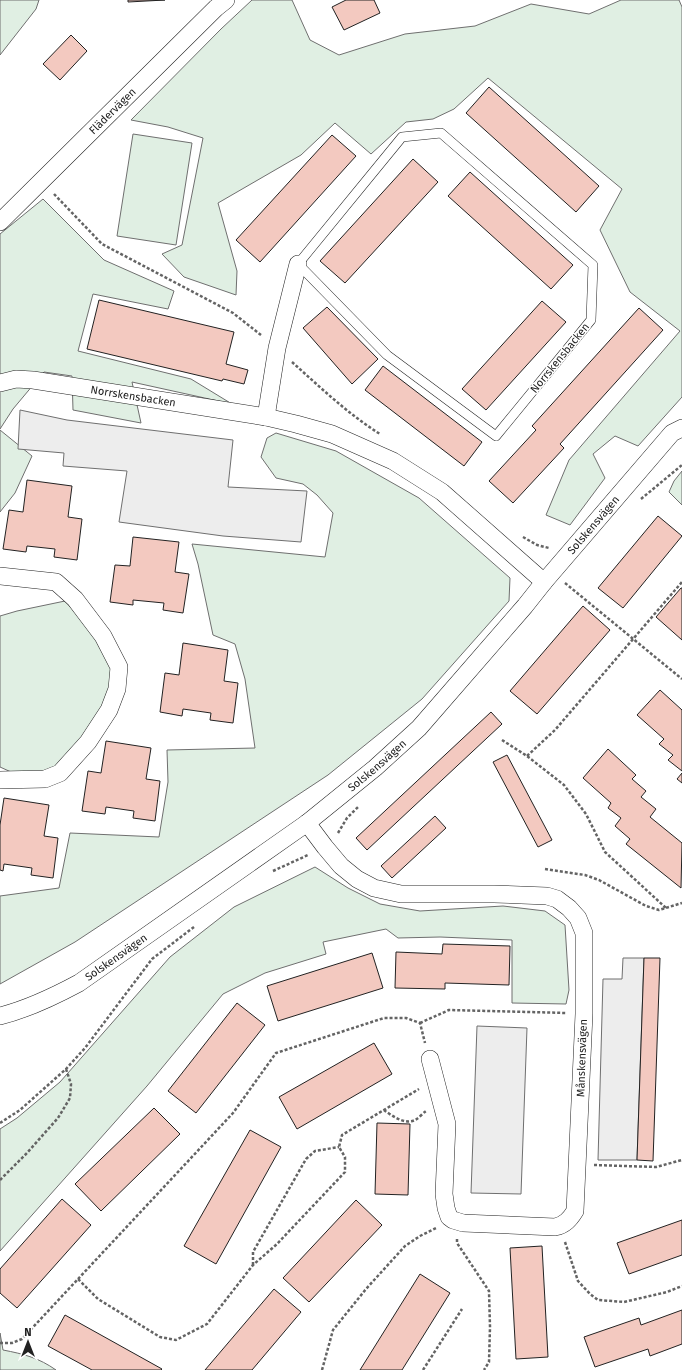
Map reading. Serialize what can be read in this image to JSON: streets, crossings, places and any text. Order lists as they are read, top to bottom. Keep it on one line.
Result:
{"streets":{"street":["Flädervägen","Norrskensbacken","Solskensvägen","Månskensvägen"]},"crossings":[["Norrskensbacken","Solskensvägen"],["Solskensvägen","Månskensvägen"]],"north":"top"}
